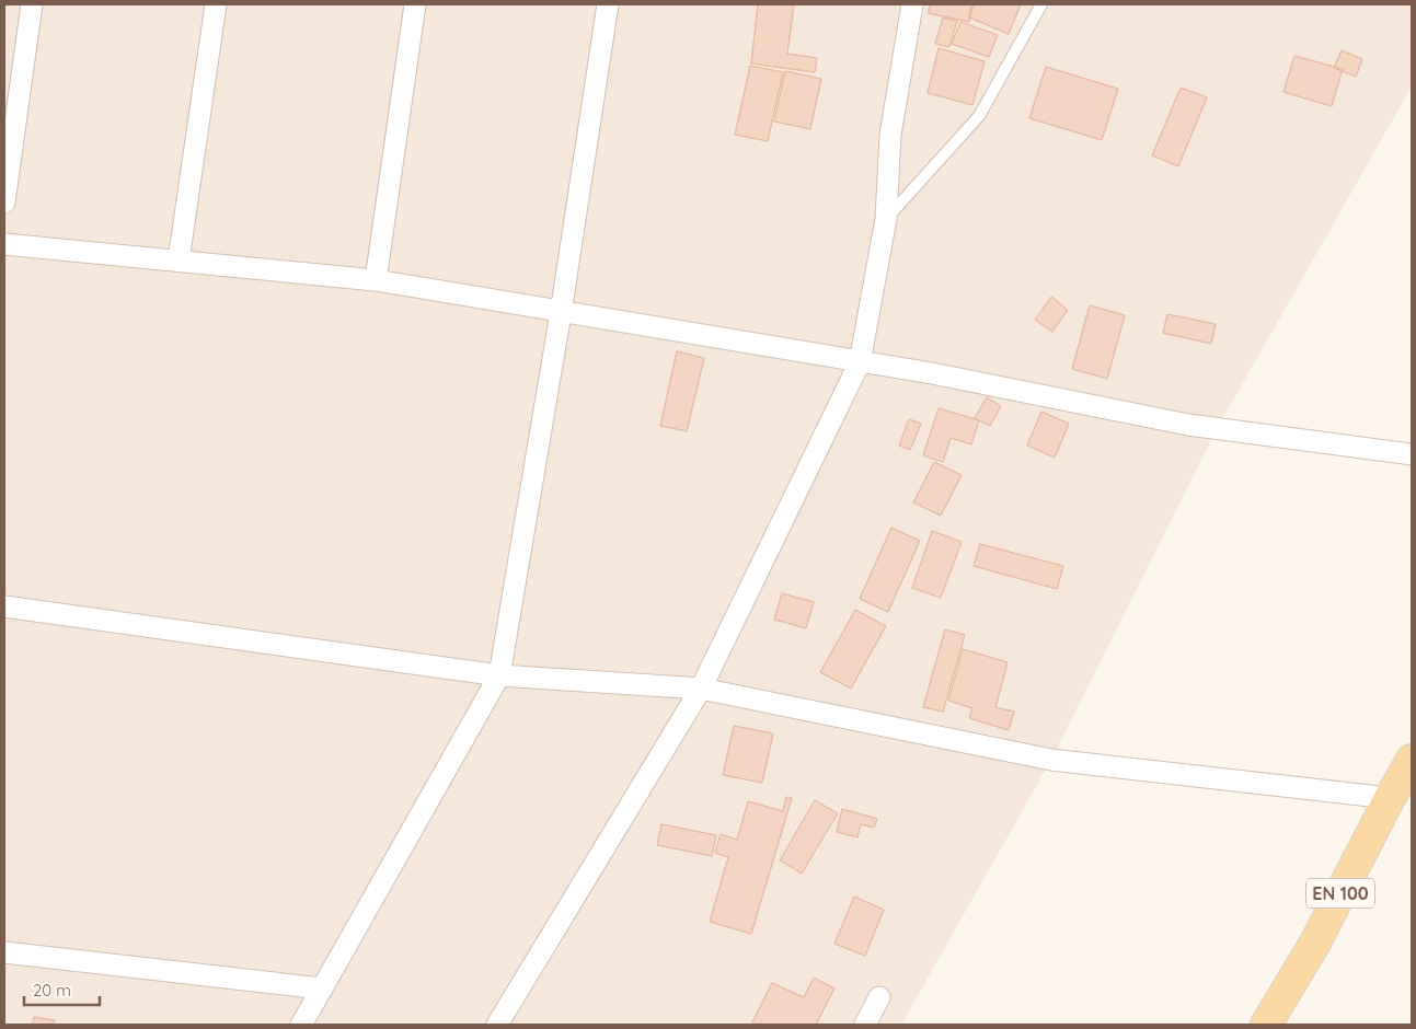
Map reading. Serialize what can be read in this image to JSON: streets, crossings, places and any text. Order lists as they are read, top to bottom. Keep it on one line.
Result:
{"streets":{"main road":["EN 100"]},"scale_bar":"20 m"}
